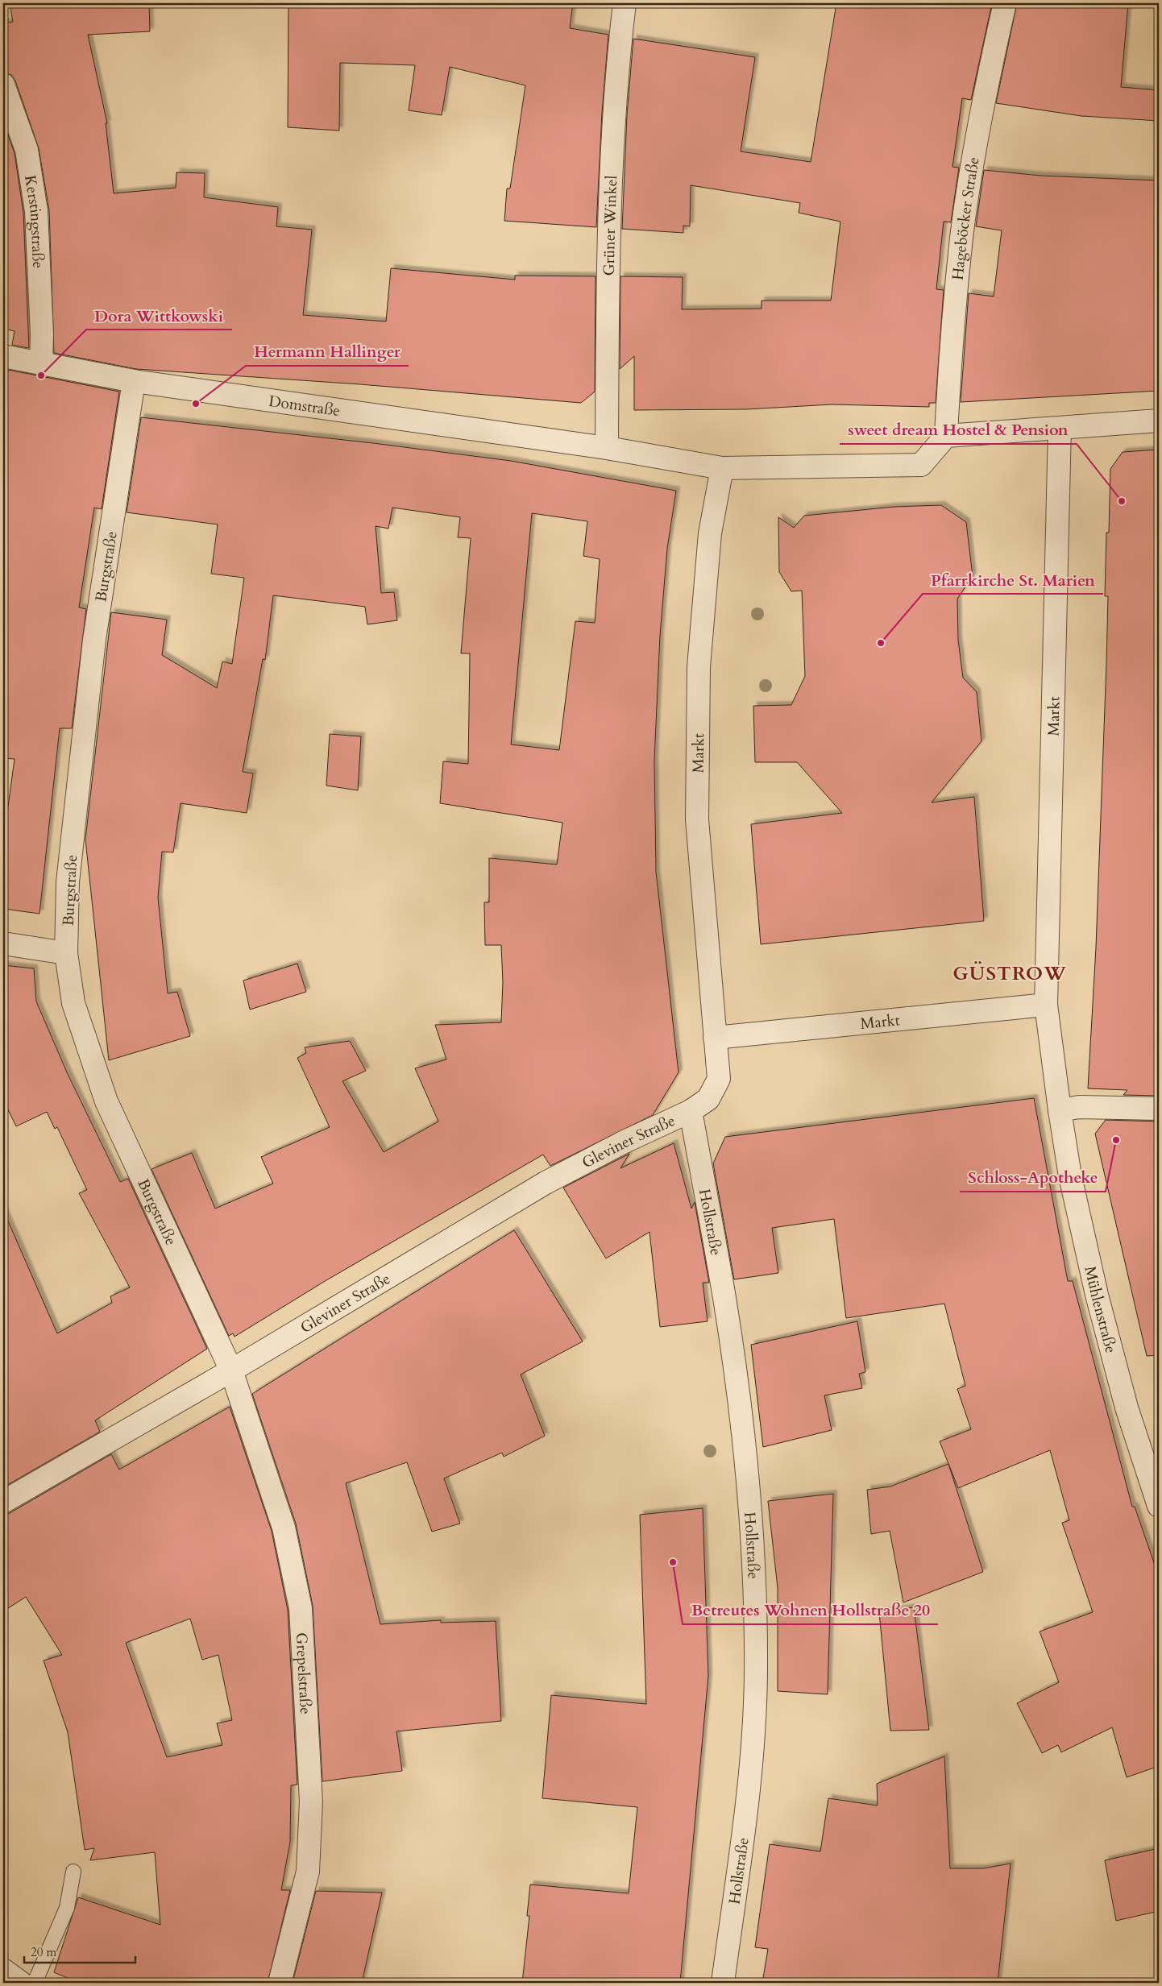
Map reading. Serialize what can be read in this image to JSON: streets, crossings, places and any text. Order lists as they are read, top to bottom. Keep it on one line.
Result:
{"streets":{"street":["Hageböcker Straße","Kerstingstraße","Grüner Winkel","Domstraße","Burgstraße","Markt","Gleviner Straße","Hollstraße","Mühlenstraße","Grepelstraße"]},"crossings":[["Kerstingstraße","Domstraße"],["Grüner Winkel","Domstraße"],["Domstraße","Burgstraße"],["Burgstraße","Gleviner Straße"],["Burgstraße","Grepelstraße"],["Markt","Gleviner Straße"],["Markt","Hollstraße"],["Markt","Mühlenstraße"],["Gleviner Straße","Hollstraße"],["Gleviner Straße","Grepelstraße"]],"districts":["GÜSTROW"],"places":["Dora Wittkowski","Hermann Hallinger","sweet dream Hostel & Pension","Pfarrkirche St. Marien","Schloss-Apotheke","Betreutes Wohnen Hollstraße 20"],"scale_bar":"20 m"}
